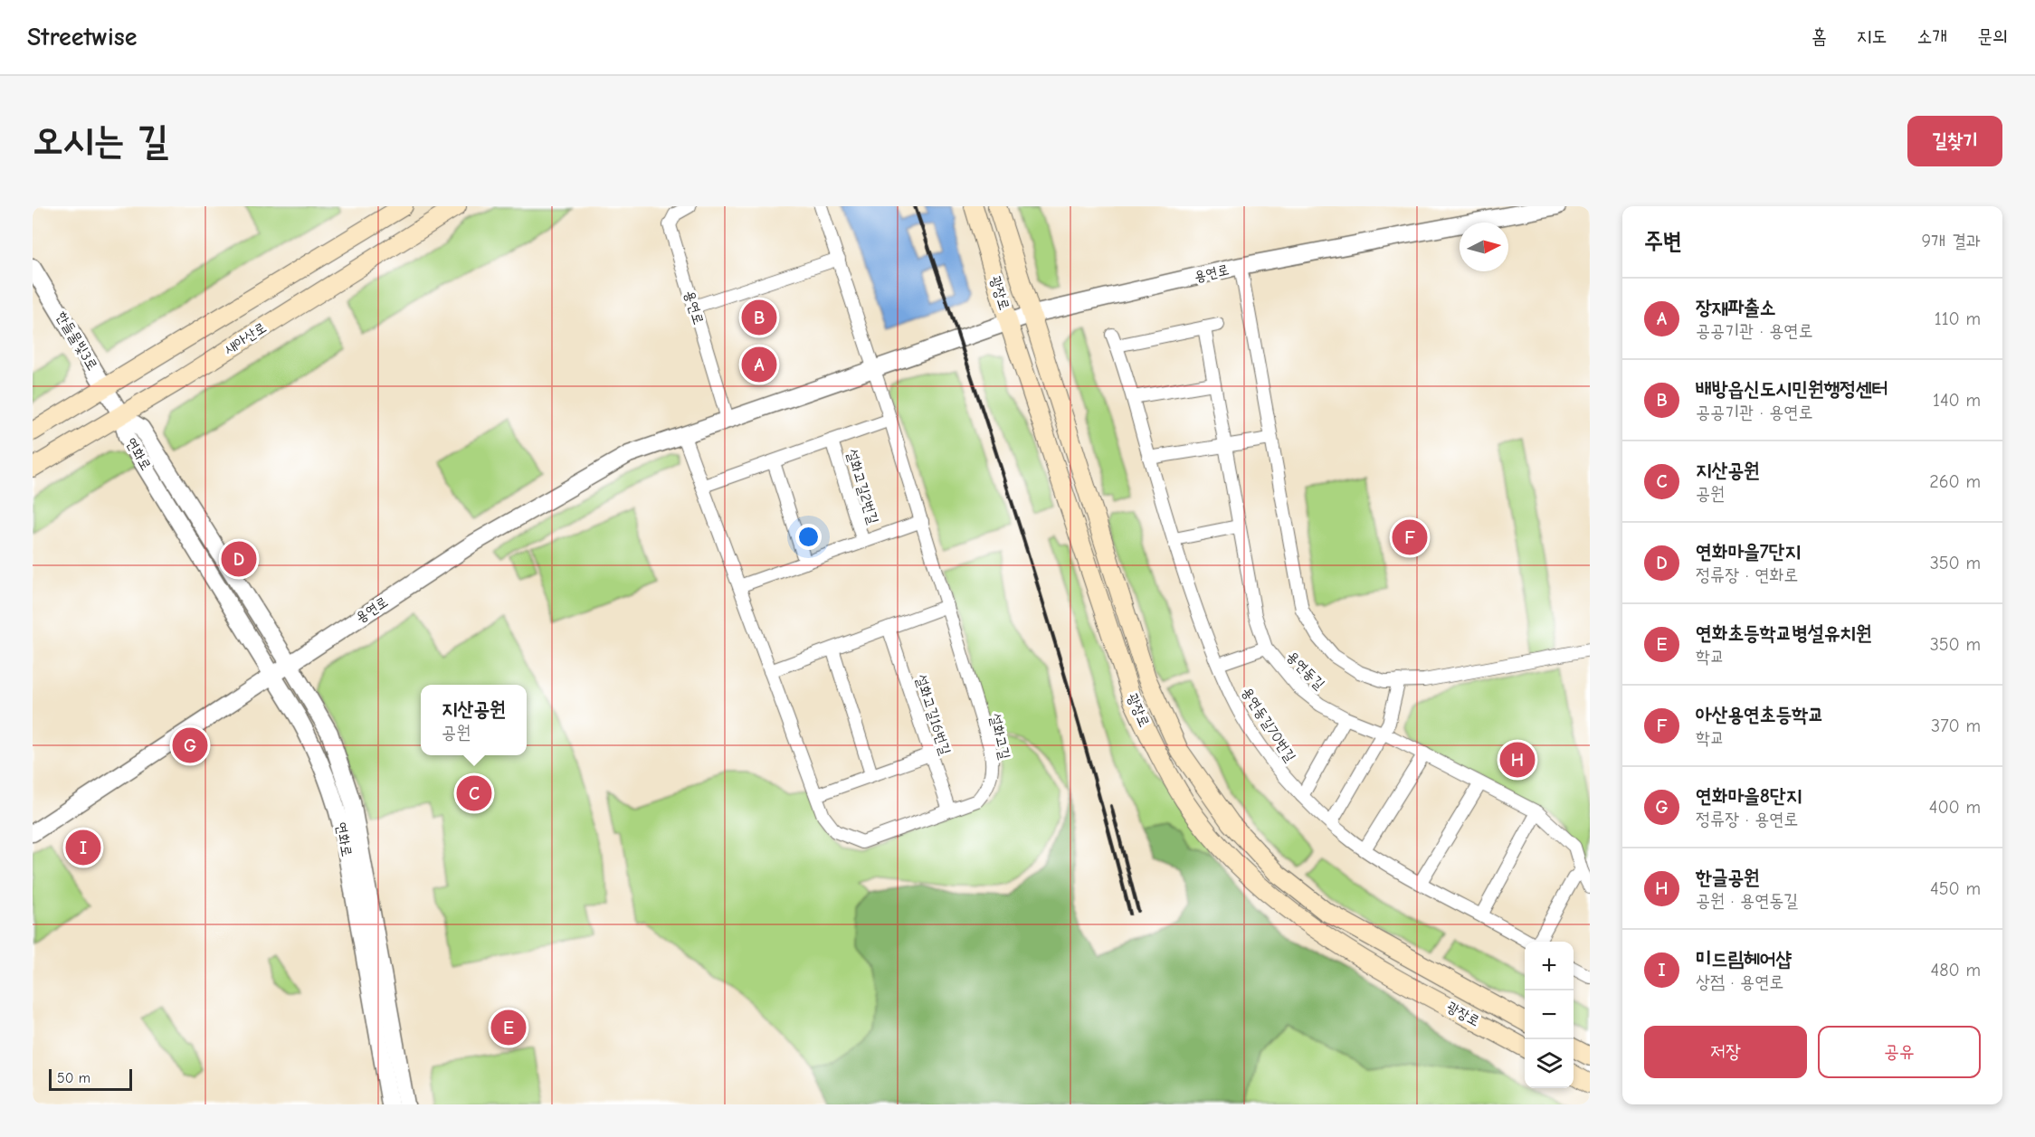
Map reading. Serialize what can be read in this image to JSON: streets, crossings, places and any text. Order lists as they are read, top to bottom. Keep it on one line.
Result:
{"streets":{"main road":["광장로","새아산로"],"street":["용연로","한들물빛3로","연화로","설화고길2번길","용연동길","설화고길16번길","용연동길70번길","설화고길"]},"crossings":[["용연로","광장로"],["용연로","연화로"],["용연로","용연동길"],["용연로","설화고길"],["새아산로","한들물빛3로"],["새아산로","연화로"],["한들물빛3로","연화로"],["설화고길2번길","설화고길"],["용연동길","용연동길70번길"],["설화고길16번길","설화고길"]],"scale_bar":"50 m","north":"right","page":{"header":"Streetwise","nav":["홈","지도","소개","문의"],"buttons":["길찾기",["저장","공유"]],"title":"오시는 길","heading":["주변","9개 결과"],"list":[{"mark":"A","name":"장재파출소","note":"공공기관 · 용연로","value":"110 m"},{"mark":"B","name":"배방읍신도시민원행정센터","note":"공공기관 · 용연로","value":"140 m"},{"mark":"C","name":"지산공원","note":"공원","value":"260 m"},{"mark":"D","name":"연화마을7단지","note":"정류장 · 연화로","value":"350 m"},{"mark":"E","name":"연화초등학교병설유치원","note":"학교","value":"350 m"},{"mark":"F","name":"아산용연초등학교","note":"학교","value":"370 m"},{"mark":"G","name":"연화마을8단지","note":"정류장 · 용연로","value":"400 m"},{"mark":"H","name":"한글공원","note":"공원 · 용연동길","value":"450 m"},{"mark":"I","name":"미드림헤어샵","note":"상점 · 용연로","value":"480 m"}],"pins":["B","A","F","D","G","H","C","I","E"],"popup":["지산공원","공원"],"map_buttons":["+","−"],"scale":"50 m"}}
